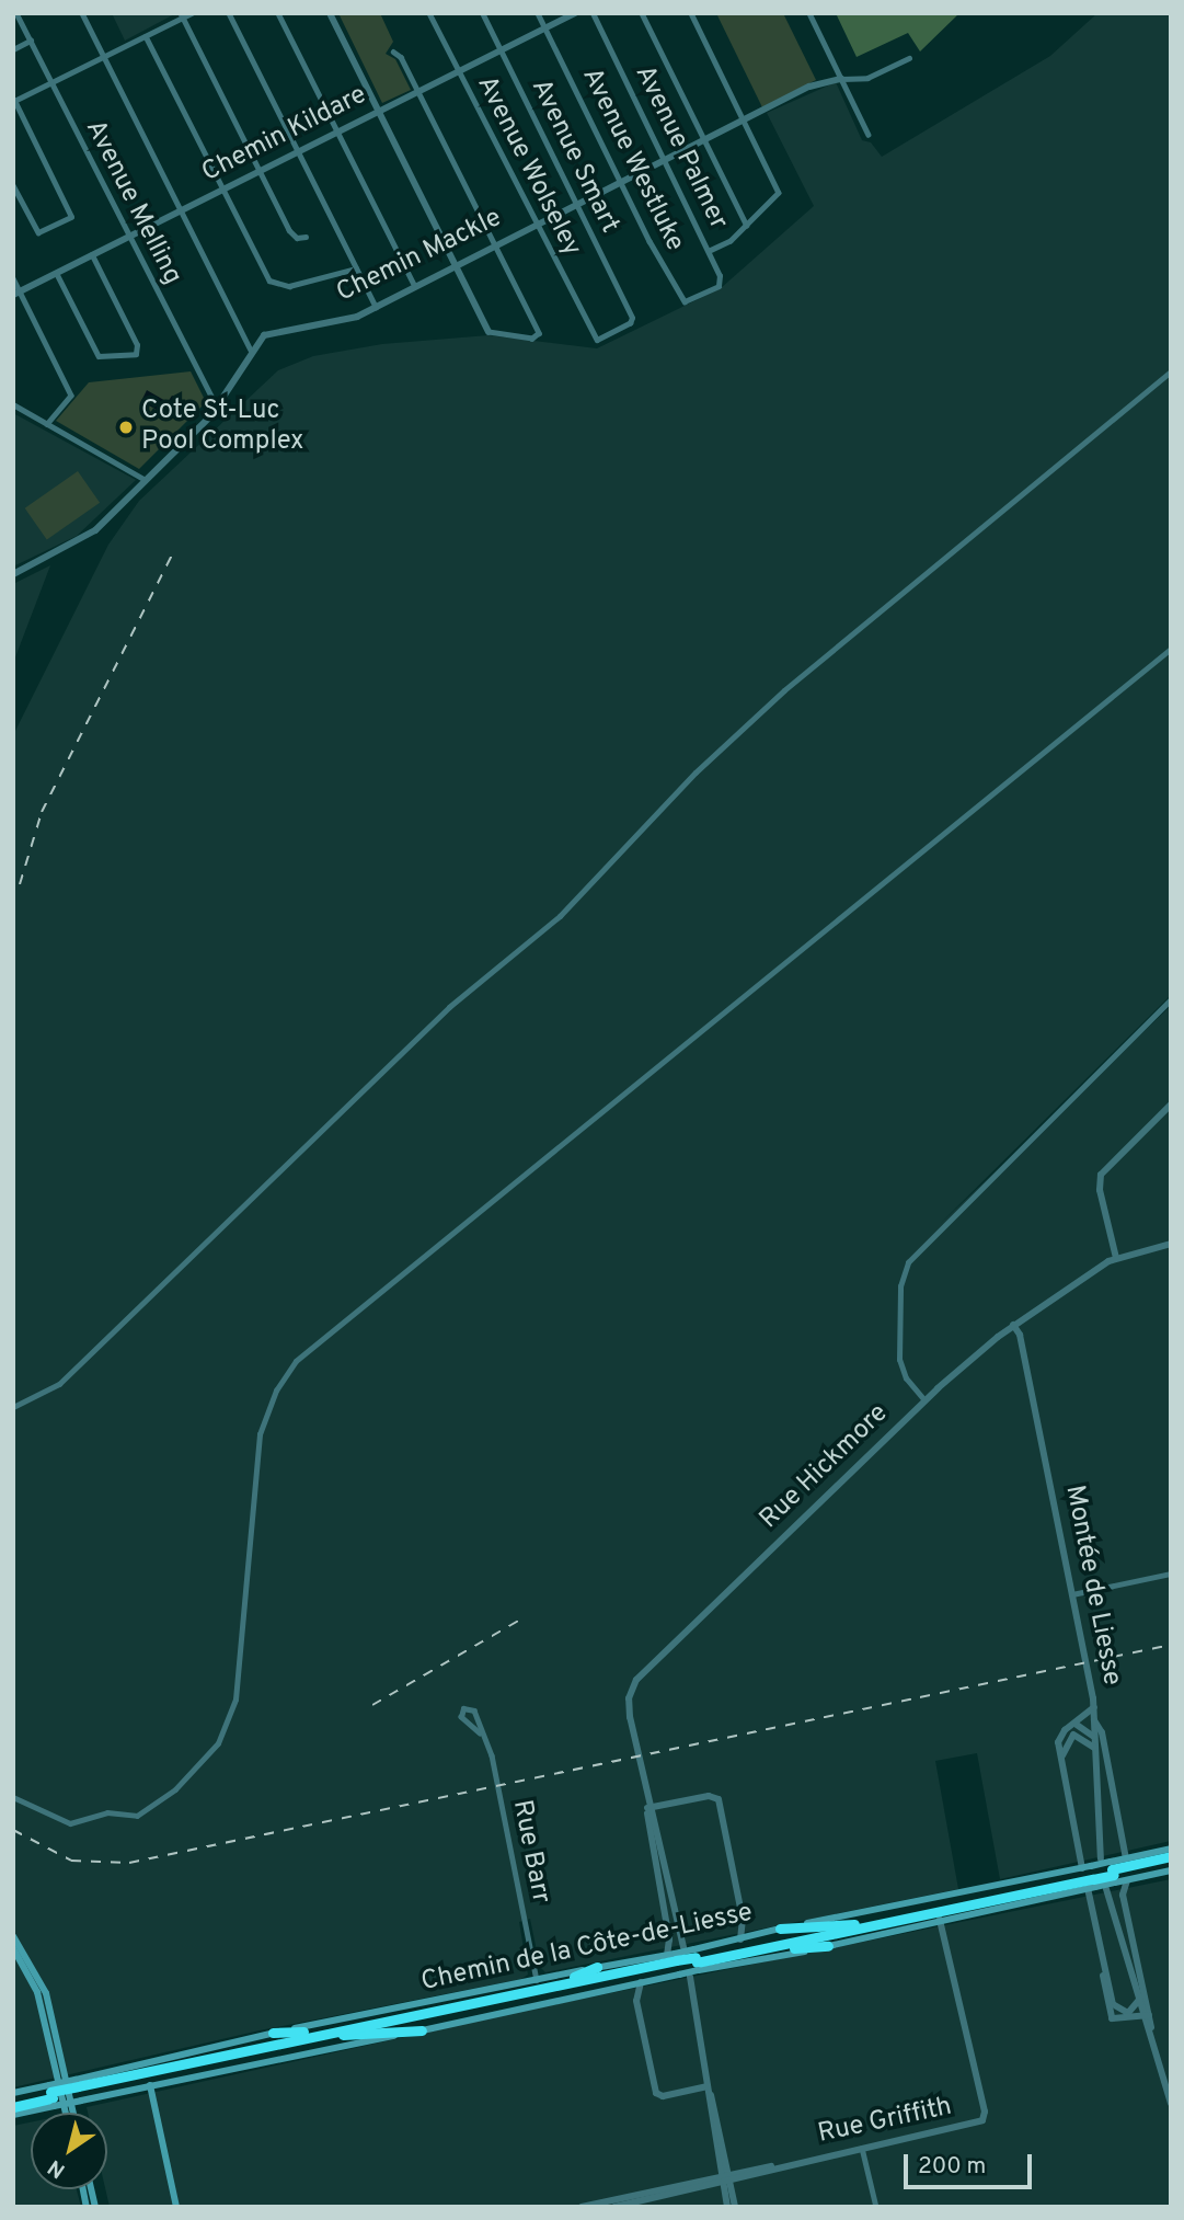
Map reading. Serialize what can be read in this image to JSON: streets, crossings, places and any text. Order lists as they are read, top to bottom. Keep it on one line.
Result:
{"streets":{"highway":["Chemin de la Côte-de-Liesse"],"street":["Chemin Kildare","Avenue Palmer","Avenue Smart","Avenue Westluke","Avenue Wolseley","Avenue Melling","Chemin Mackle","Rue Hickmore","Montée de Liesse","Rue Barr","Rue Griffith"]},"crossings":[["Chemin Kildare","Avenue Smart"],["Chemin Kildare","Avenue Westluke"],["Chemin Kildare","Avenue Wolseley"],["Chemin Kildare","Avenue Melling"],["Avenue Palmer","Avenue Westluke"],["Avenue Palmer","Chemin Mackle"],["Avenue Smart","Avenue Wolseley"],["Avenue Smart","Chemin Mackle"],["Avenue Westluke","Chemin Mackle"],["Avenue Wolseley","Chemin Mackle"],["Rue Hickmore","Montée de Liesse"],["Rue Barr","Chemin de la Côte-de-Liesse"],["Chemin de la Côte-de-Liesse","Rue Griffith"]],"places":["Cote St-Luc Pool Complex"],"scale_bar":"200 m","north":"bottom left"}
